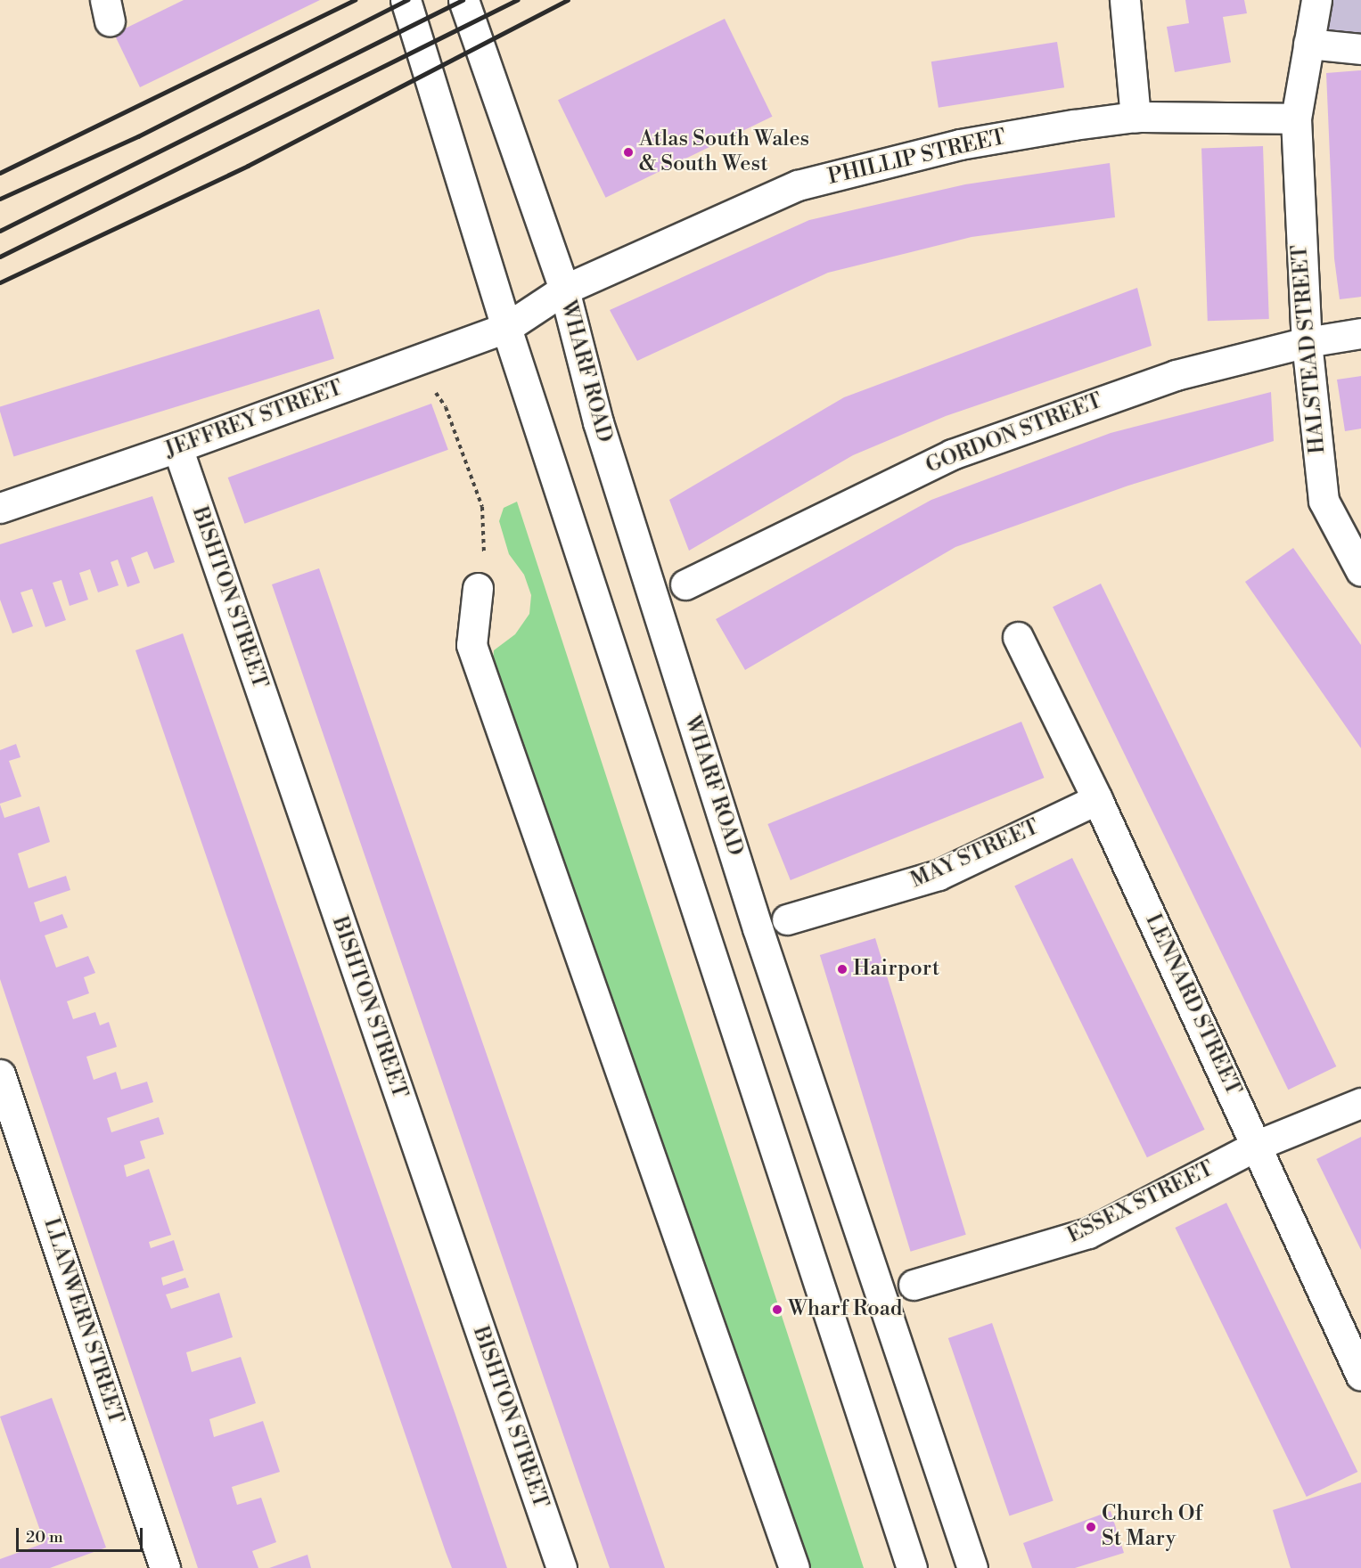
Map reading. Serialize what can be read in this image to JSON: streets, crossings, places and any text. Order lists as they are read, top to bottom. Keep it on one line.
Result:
{"streets":{"street":["PHILLIP STREET","HALSTEAD STREET","WHARF ROAD","JEFFREY STREET","GORDON STREET","BISHTON STREET","MAY STREET","LENNARD STREET","ESSEX STREET","LLANWERN STREET"]},"crossings":[["PHILLIP STREET","HALSTEAD STREET"],["PHILLIP STREET","WHARF ROAD"],["PHILLIP STREET","JEFFREY STREET"],["HALSTEAD STREET","GORDON STREET"],["JEFFREY STREET","BISHTON STREET"],["MAY STREET","LENNARD STREET"],["LENNARD STREET","ESSEX STREET"]],"places":["Atlas South Wales & South West","Hairport","Wharf Road","Church Of St Mary"],"scale_bar":"20 m"}
